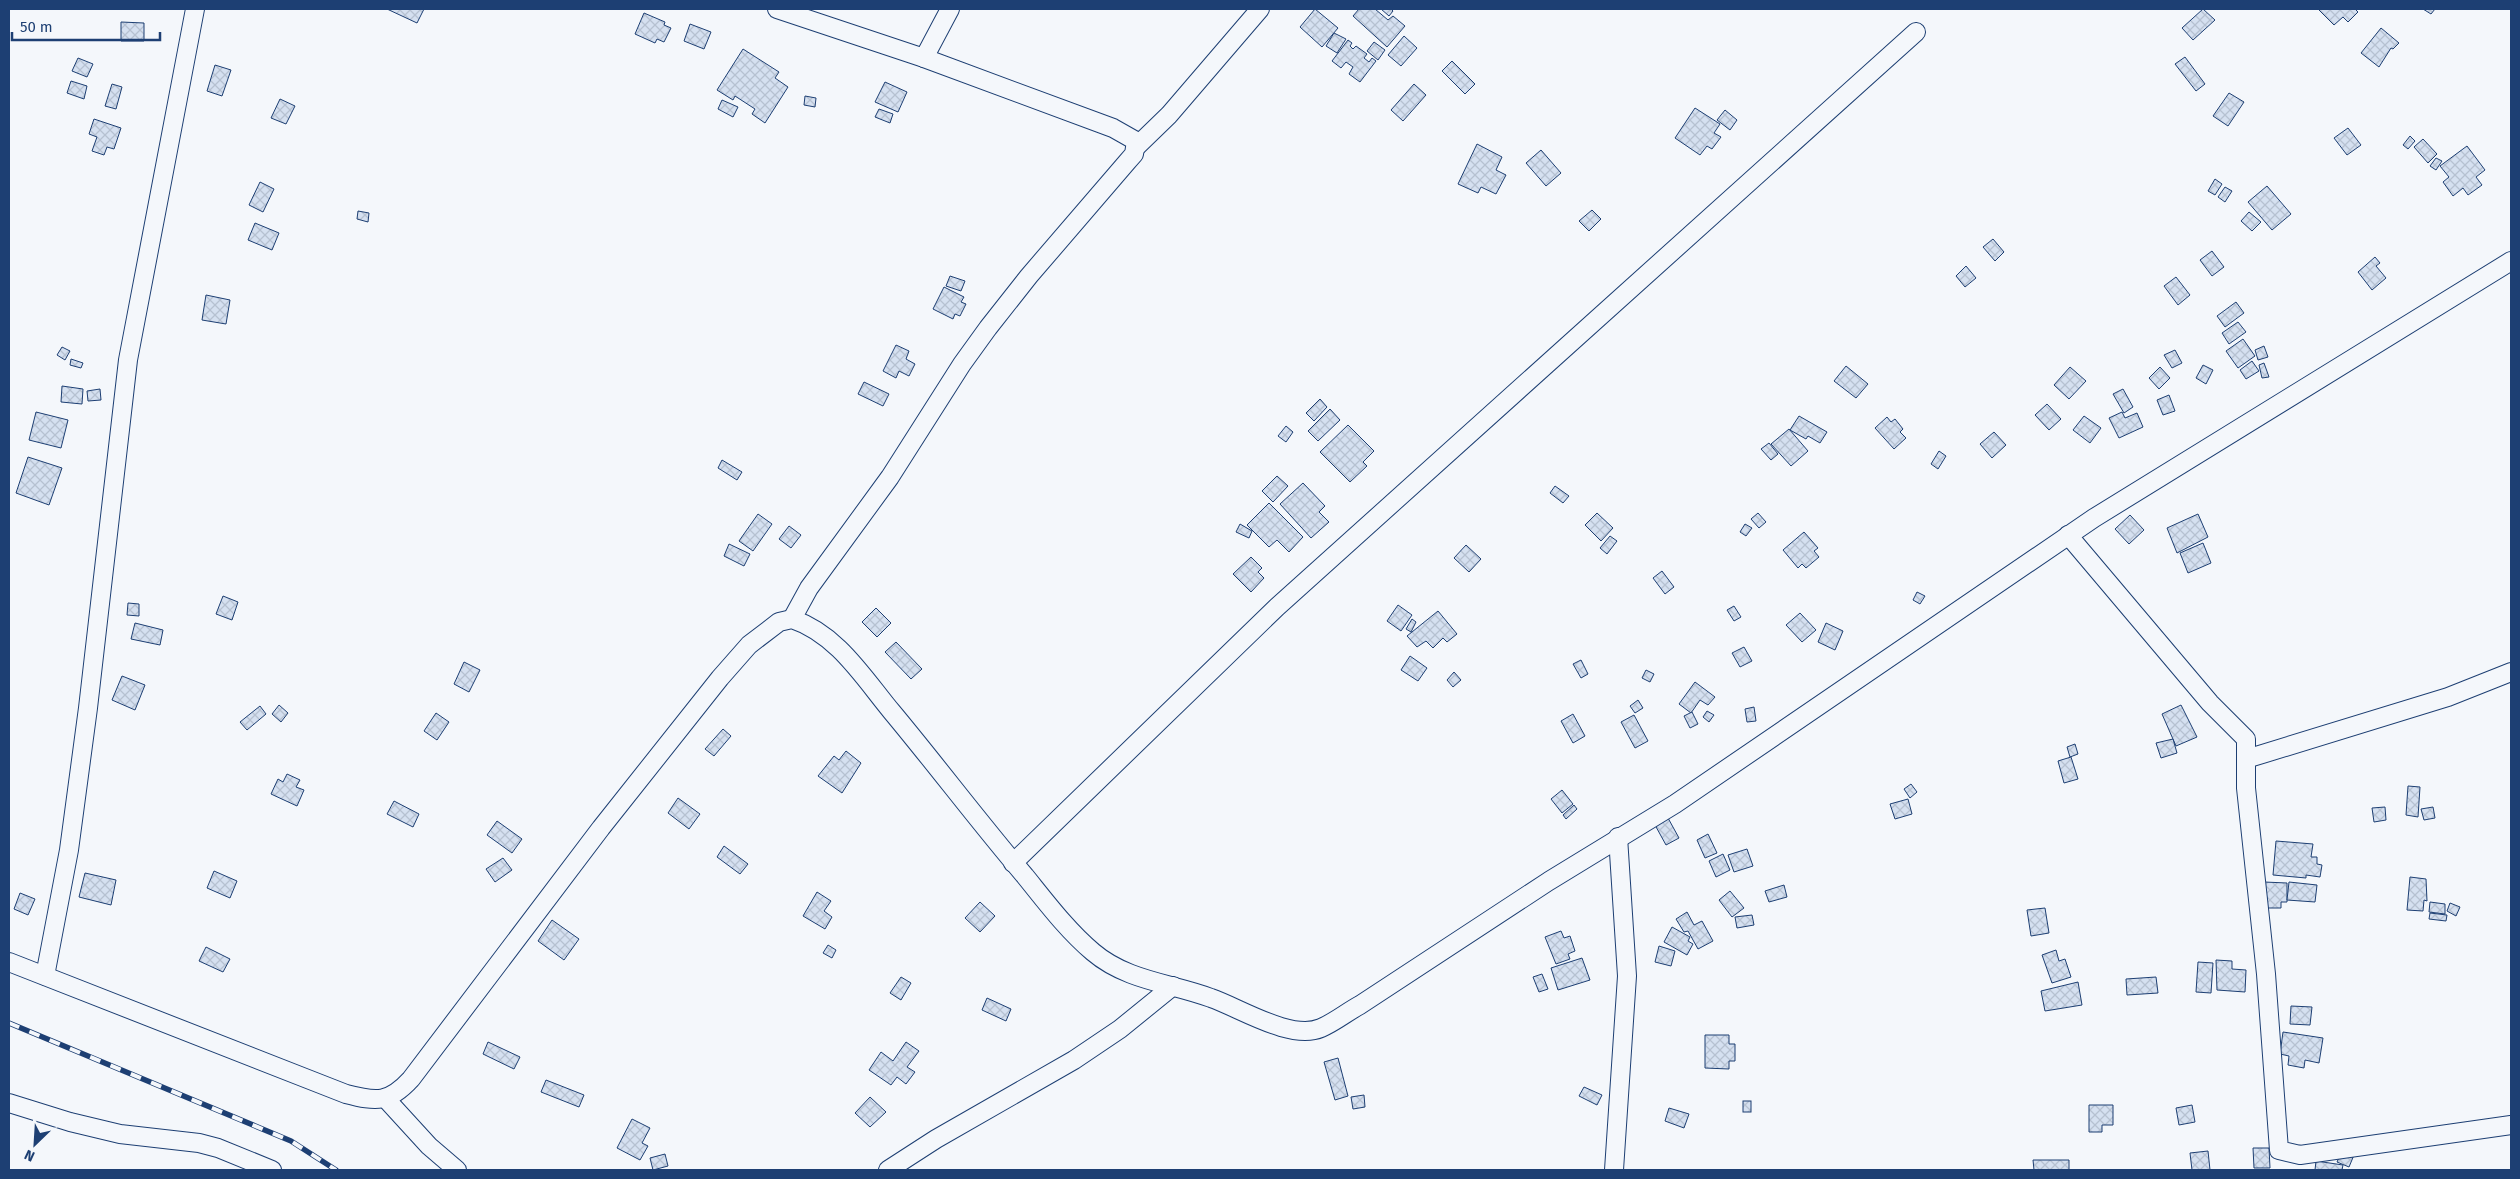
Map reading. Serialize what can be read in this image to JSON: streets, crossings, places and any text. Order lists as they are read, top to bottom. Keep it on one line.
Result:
{"scale_bar":"50 m","north":"bottom left"}
